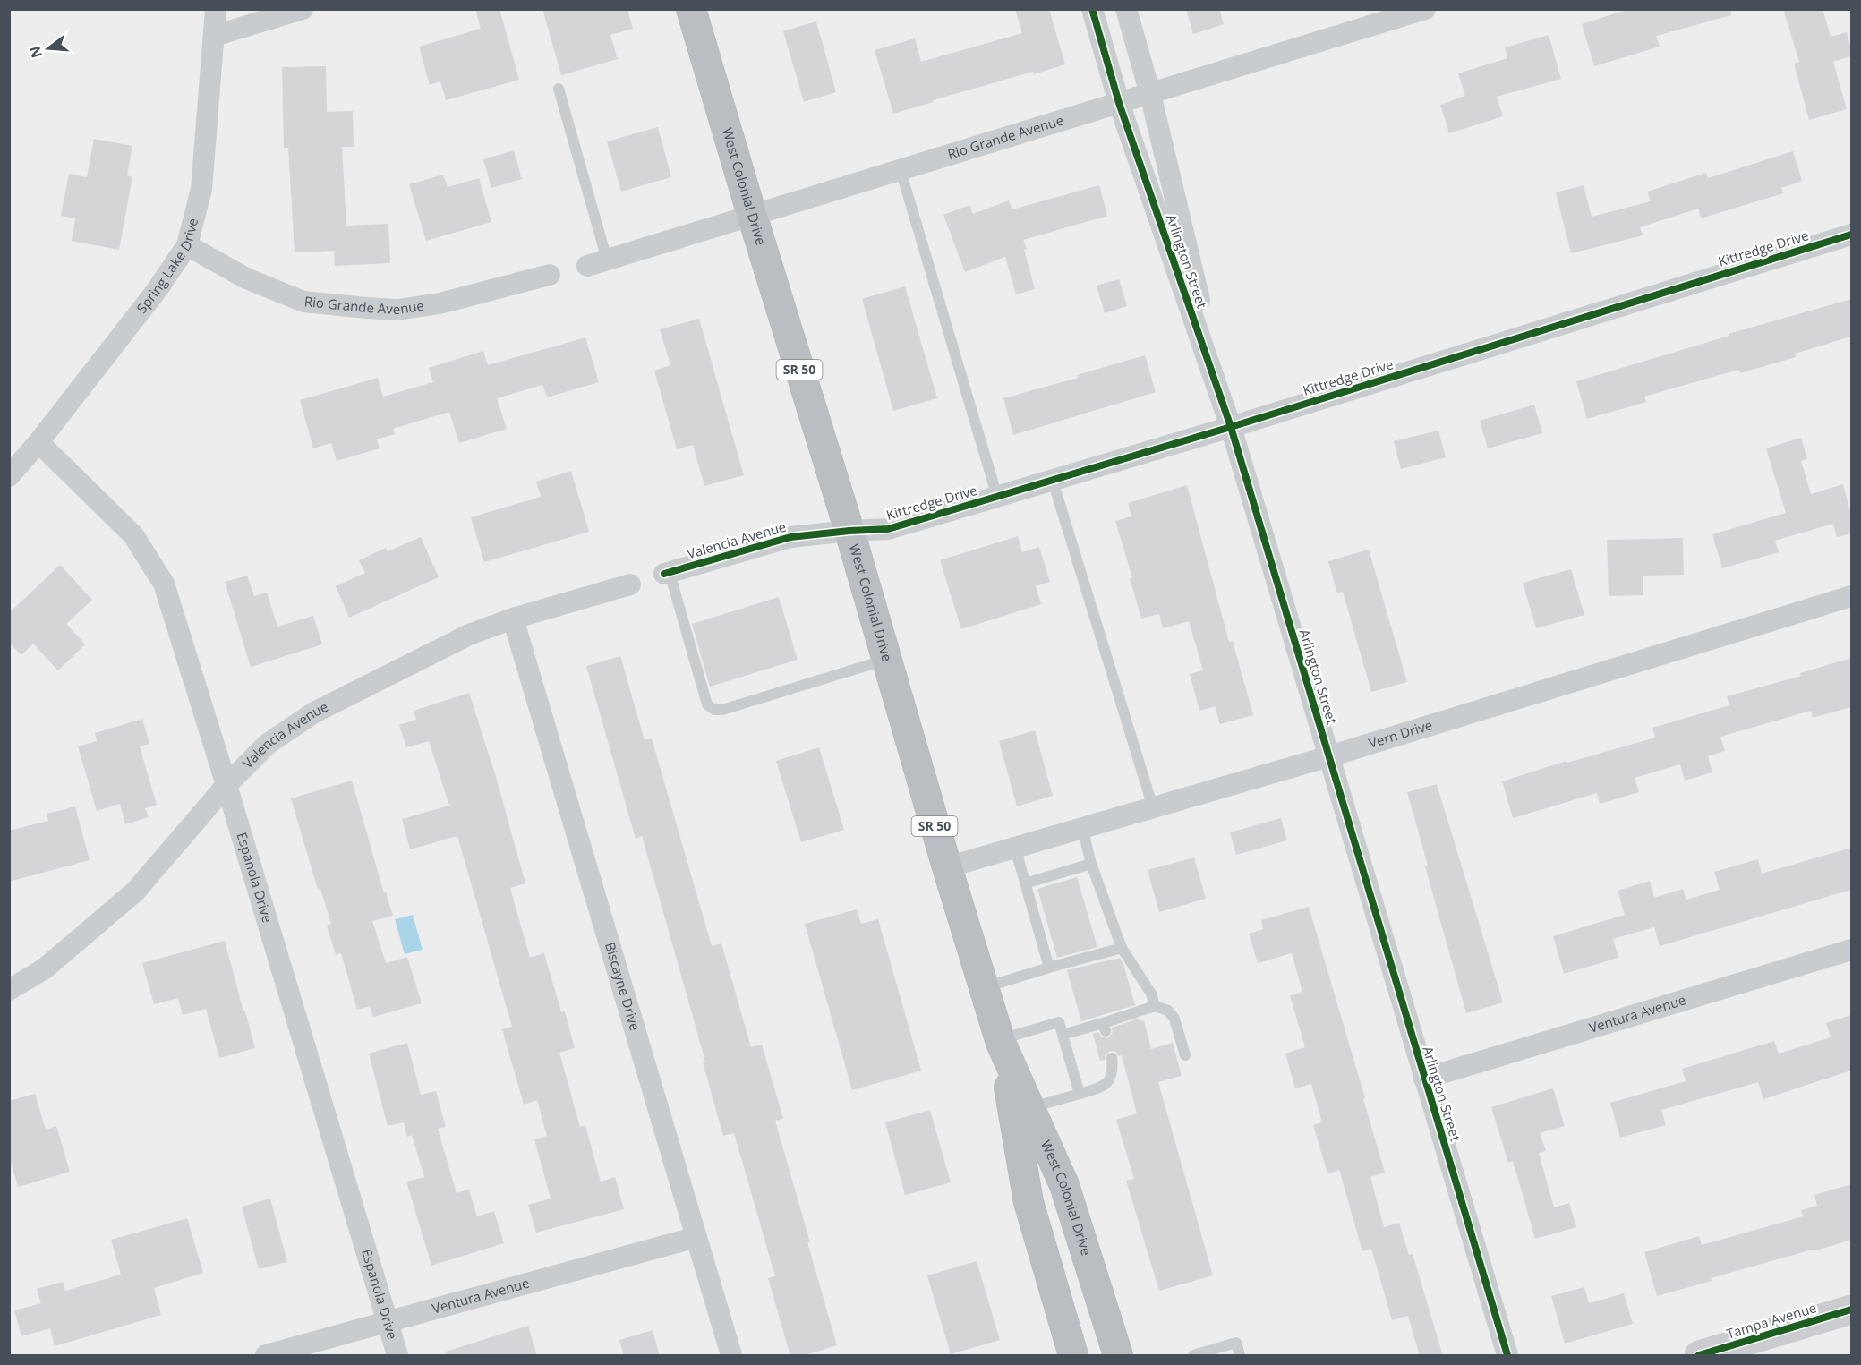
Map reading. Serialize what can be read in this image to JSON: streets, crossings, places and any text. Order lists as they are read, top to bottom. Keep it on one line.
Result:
{"streets":{"highway":["West Colonial Drive","SR 50"],"street":["Rio Grande Avenue","Kittredge Drive","Arlington Street","Spring Lake Drive","Valencia Avenue","Vern Drive","Espanola Drive","Biscayne Drive","Ventura Avenue","Tampa Avenue"]},"crossings":[["Rio Grande Avenue","West Colonial Drive"],["Rio Grande Avenue","Arlington Street"],["Rio Grande Avenue","Spring Lake Drive"],["West Colonial Drive","Kittredge Drive"],["West Colonial Drive","Valencia Avenue"],["West Colonial Drive","Vern Drive"],["Kittredge Drive","Arlington Street"],["Kittredge Drive","Valencia Avenue"],["Arlington Street","Vern Drive"],["Arlington Street","Ventura Avenue"],["Spring Lake Drive","Espanola Drive"],["Valencia Avenue","Espanola Drive"],["Valencia Avenue","Biscayne Drive"],["Espanola Drive","Ventura Avenue"],["Biscayne Drive","Ventura Avenue"]],"north":"left"}
